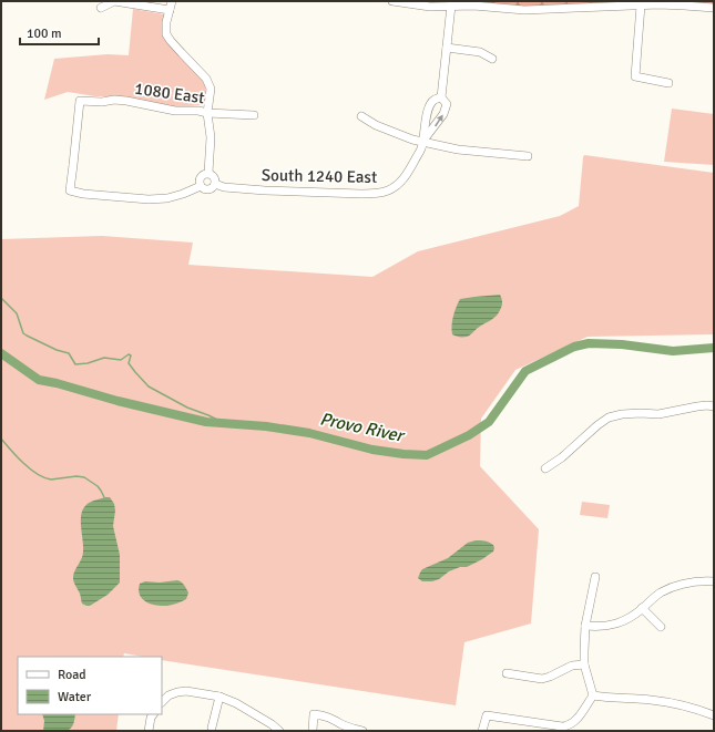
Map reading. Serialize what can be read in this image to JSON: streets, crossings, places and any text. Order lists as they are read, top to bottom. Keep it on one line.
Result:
{"streets":{"street":["1080 East","South 1240 East"]},"crossings":[["1080 East","South 1240 East"]],"water":["Provo River"],"legend":["Road","Water"],"scale_bar":"100 m"}
